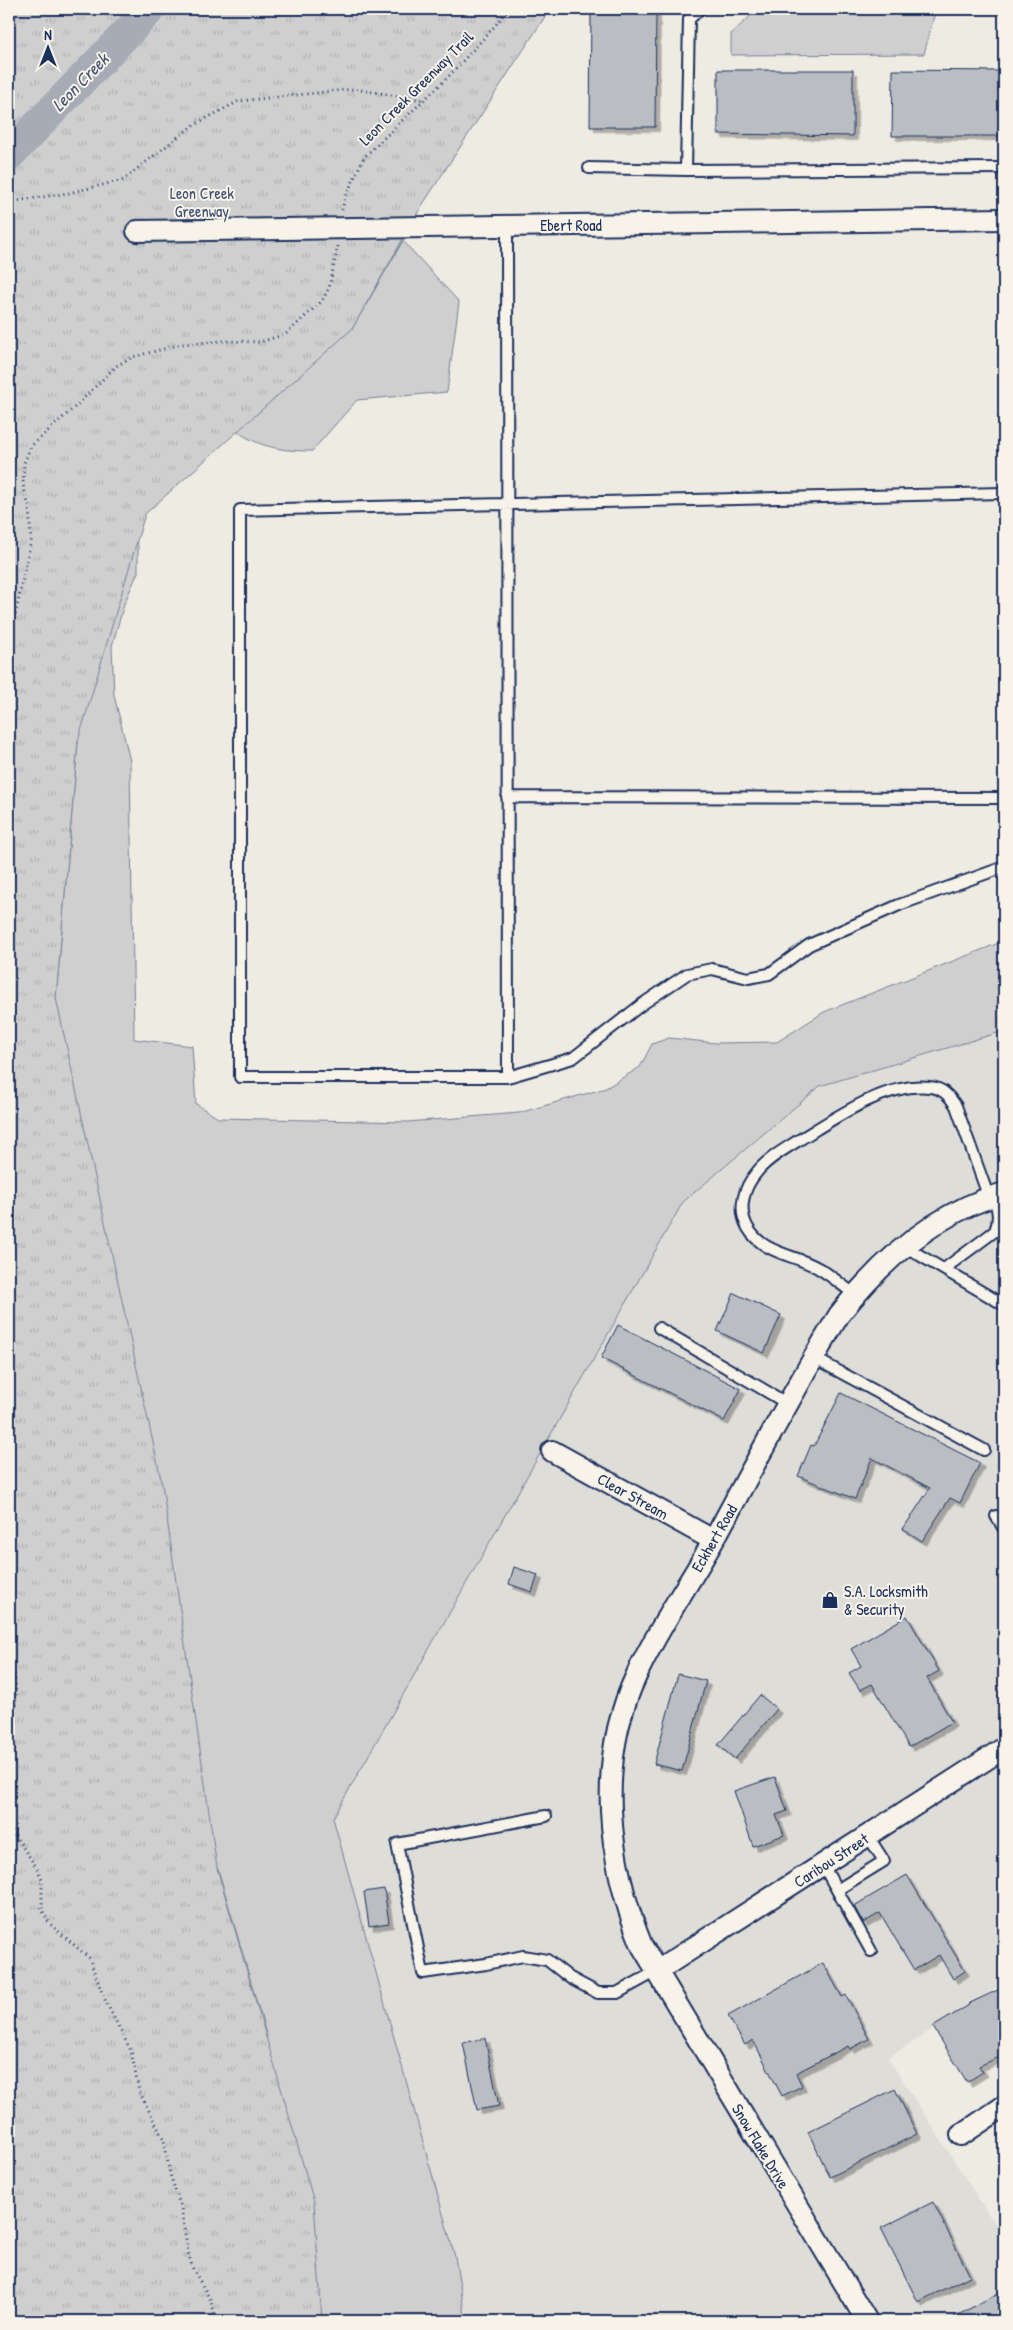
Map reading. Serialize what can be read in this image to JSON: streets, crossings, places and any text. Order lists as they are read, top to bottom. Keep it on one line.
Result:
{"streets":{"street":["Ebert Road","Clear Stream","Eckhert Road","Caribou Street","Snow Flake Drive"],"path":["Leon Creek Greenway Trail"]},"crossings":[["Leon Creek Greenway Trail","Ebert Road"],["Clear Stream","Eckhert Road"],["Eckhert Road","Caribou Street"],["Eckhert Road","Snow Flake Drive"],["Caribou Street","Snow Flake Drive"]],"water":["Leon Creek"],"parks":["Leon Creek Greenway"],"places":{"shop":["S.A. Locksmith & Security"]},"north":"top"}
